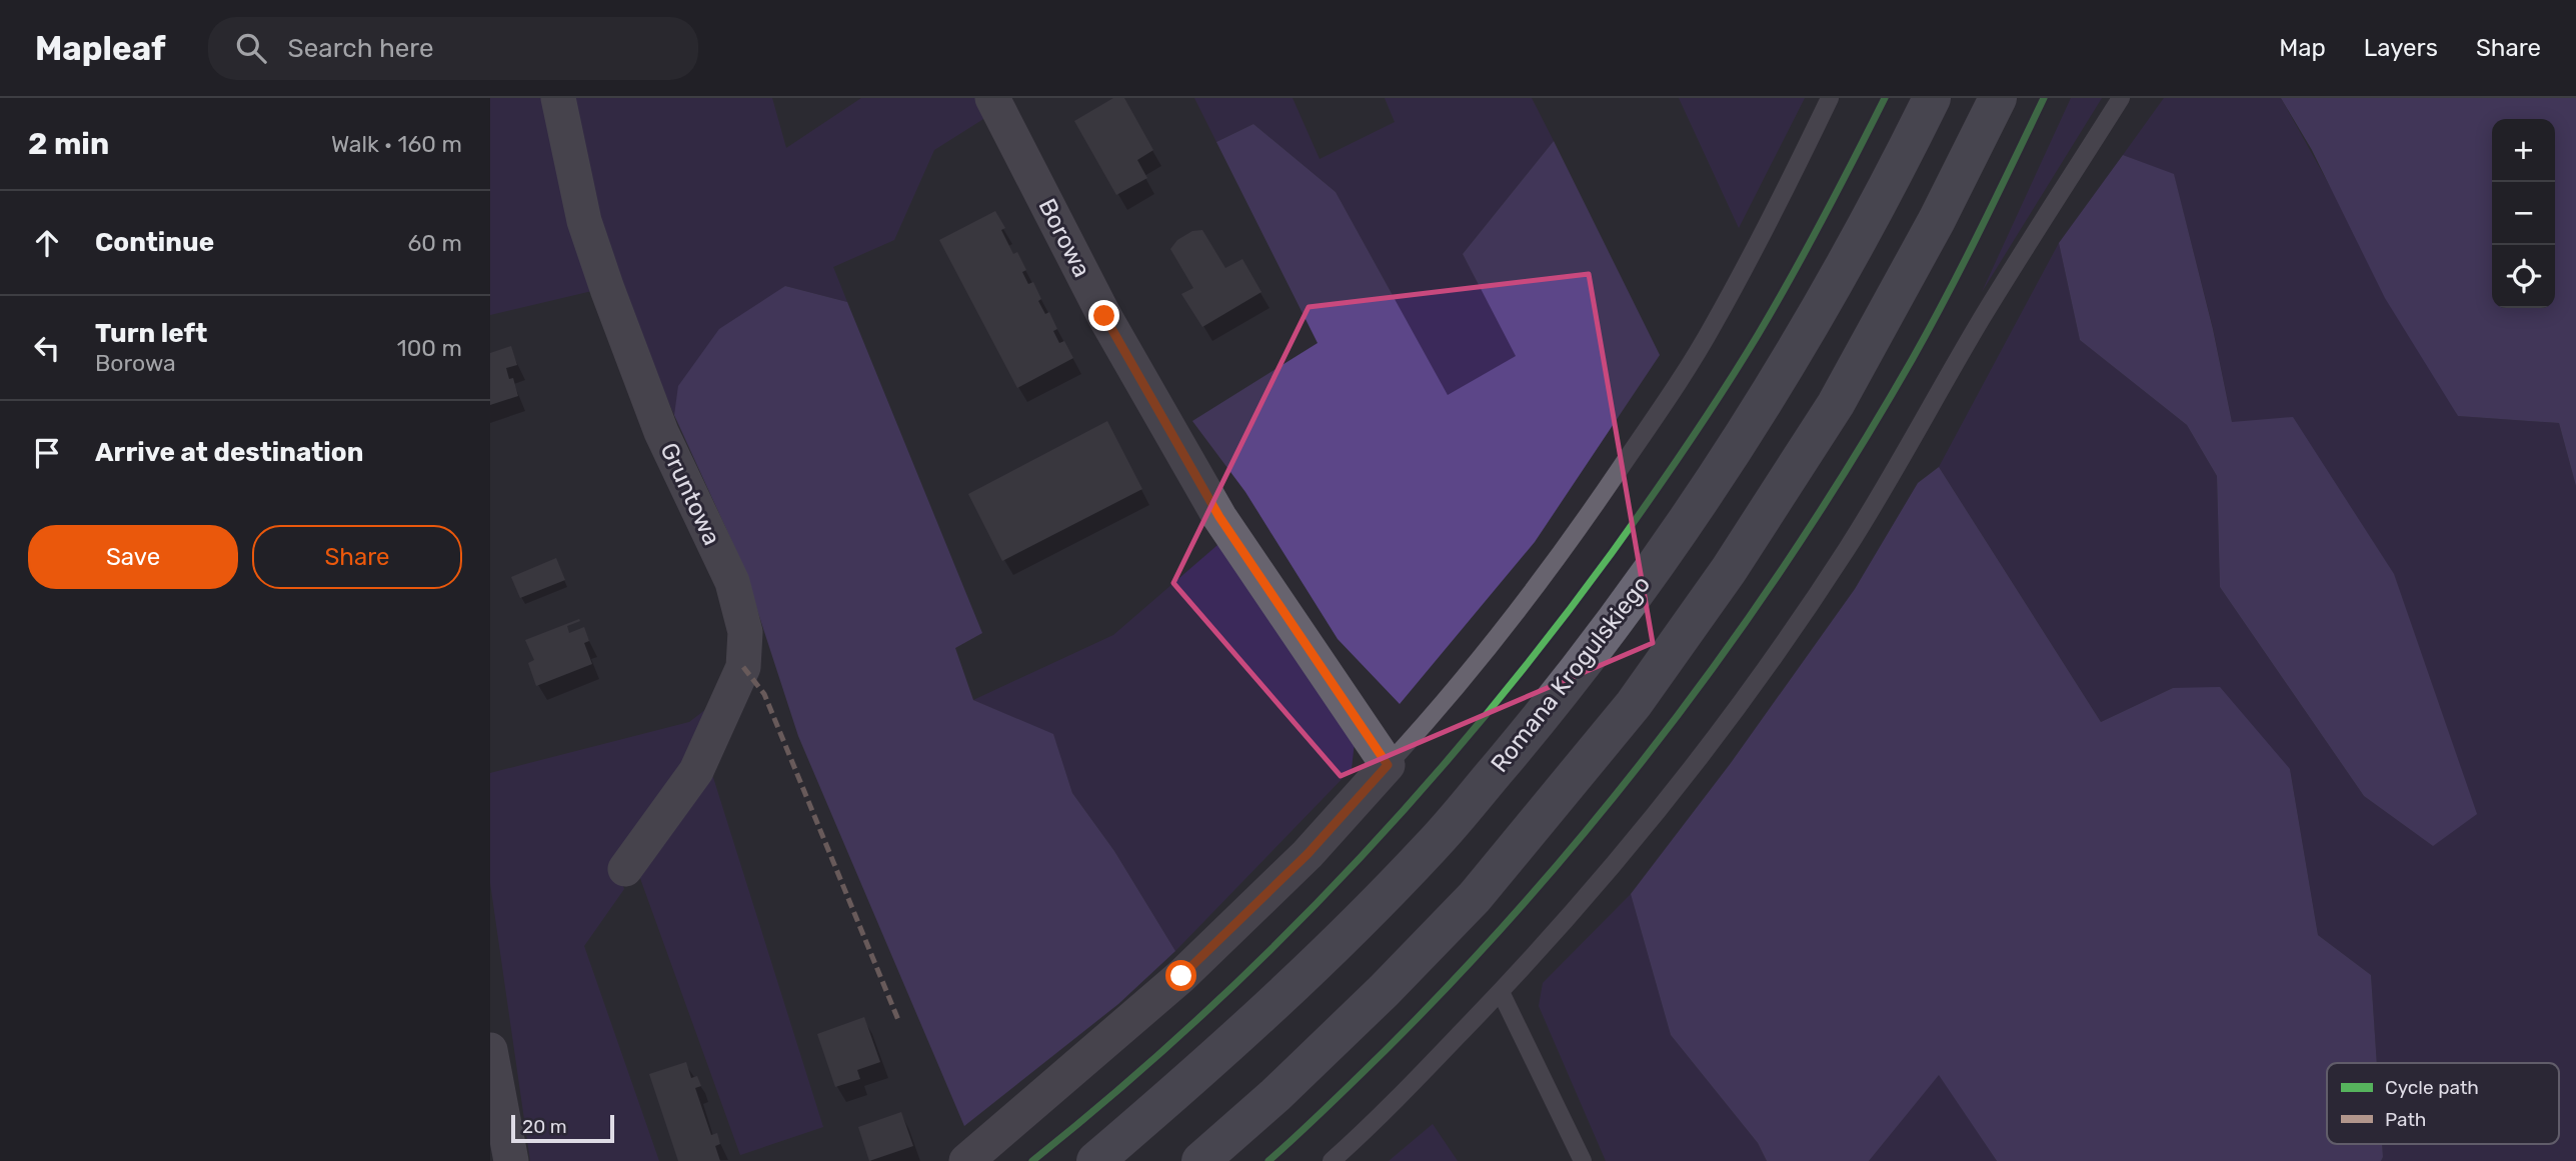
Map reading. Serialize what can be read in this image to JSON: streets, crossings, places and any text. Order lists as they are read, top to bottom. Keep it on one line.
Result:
{"streets":{"main road":["Romana Krogulskiego"],"street":["Borowa","Gruntowa"]},"legend":["Cycle path","Path"],"scale_bar":"20 m","page":{"header":"Mapleaf","search":"Search here","nav":["Map","Layers","Share"],"heading":["2 min","Walk · 160 m"],"map_buttons":["+","−"],"list":[["Continue","60 m"],["Turn left","Borowa","100 m"],"Arrive at destination"],"buttons":["Save","Share"],"scale":"20 m"}}
